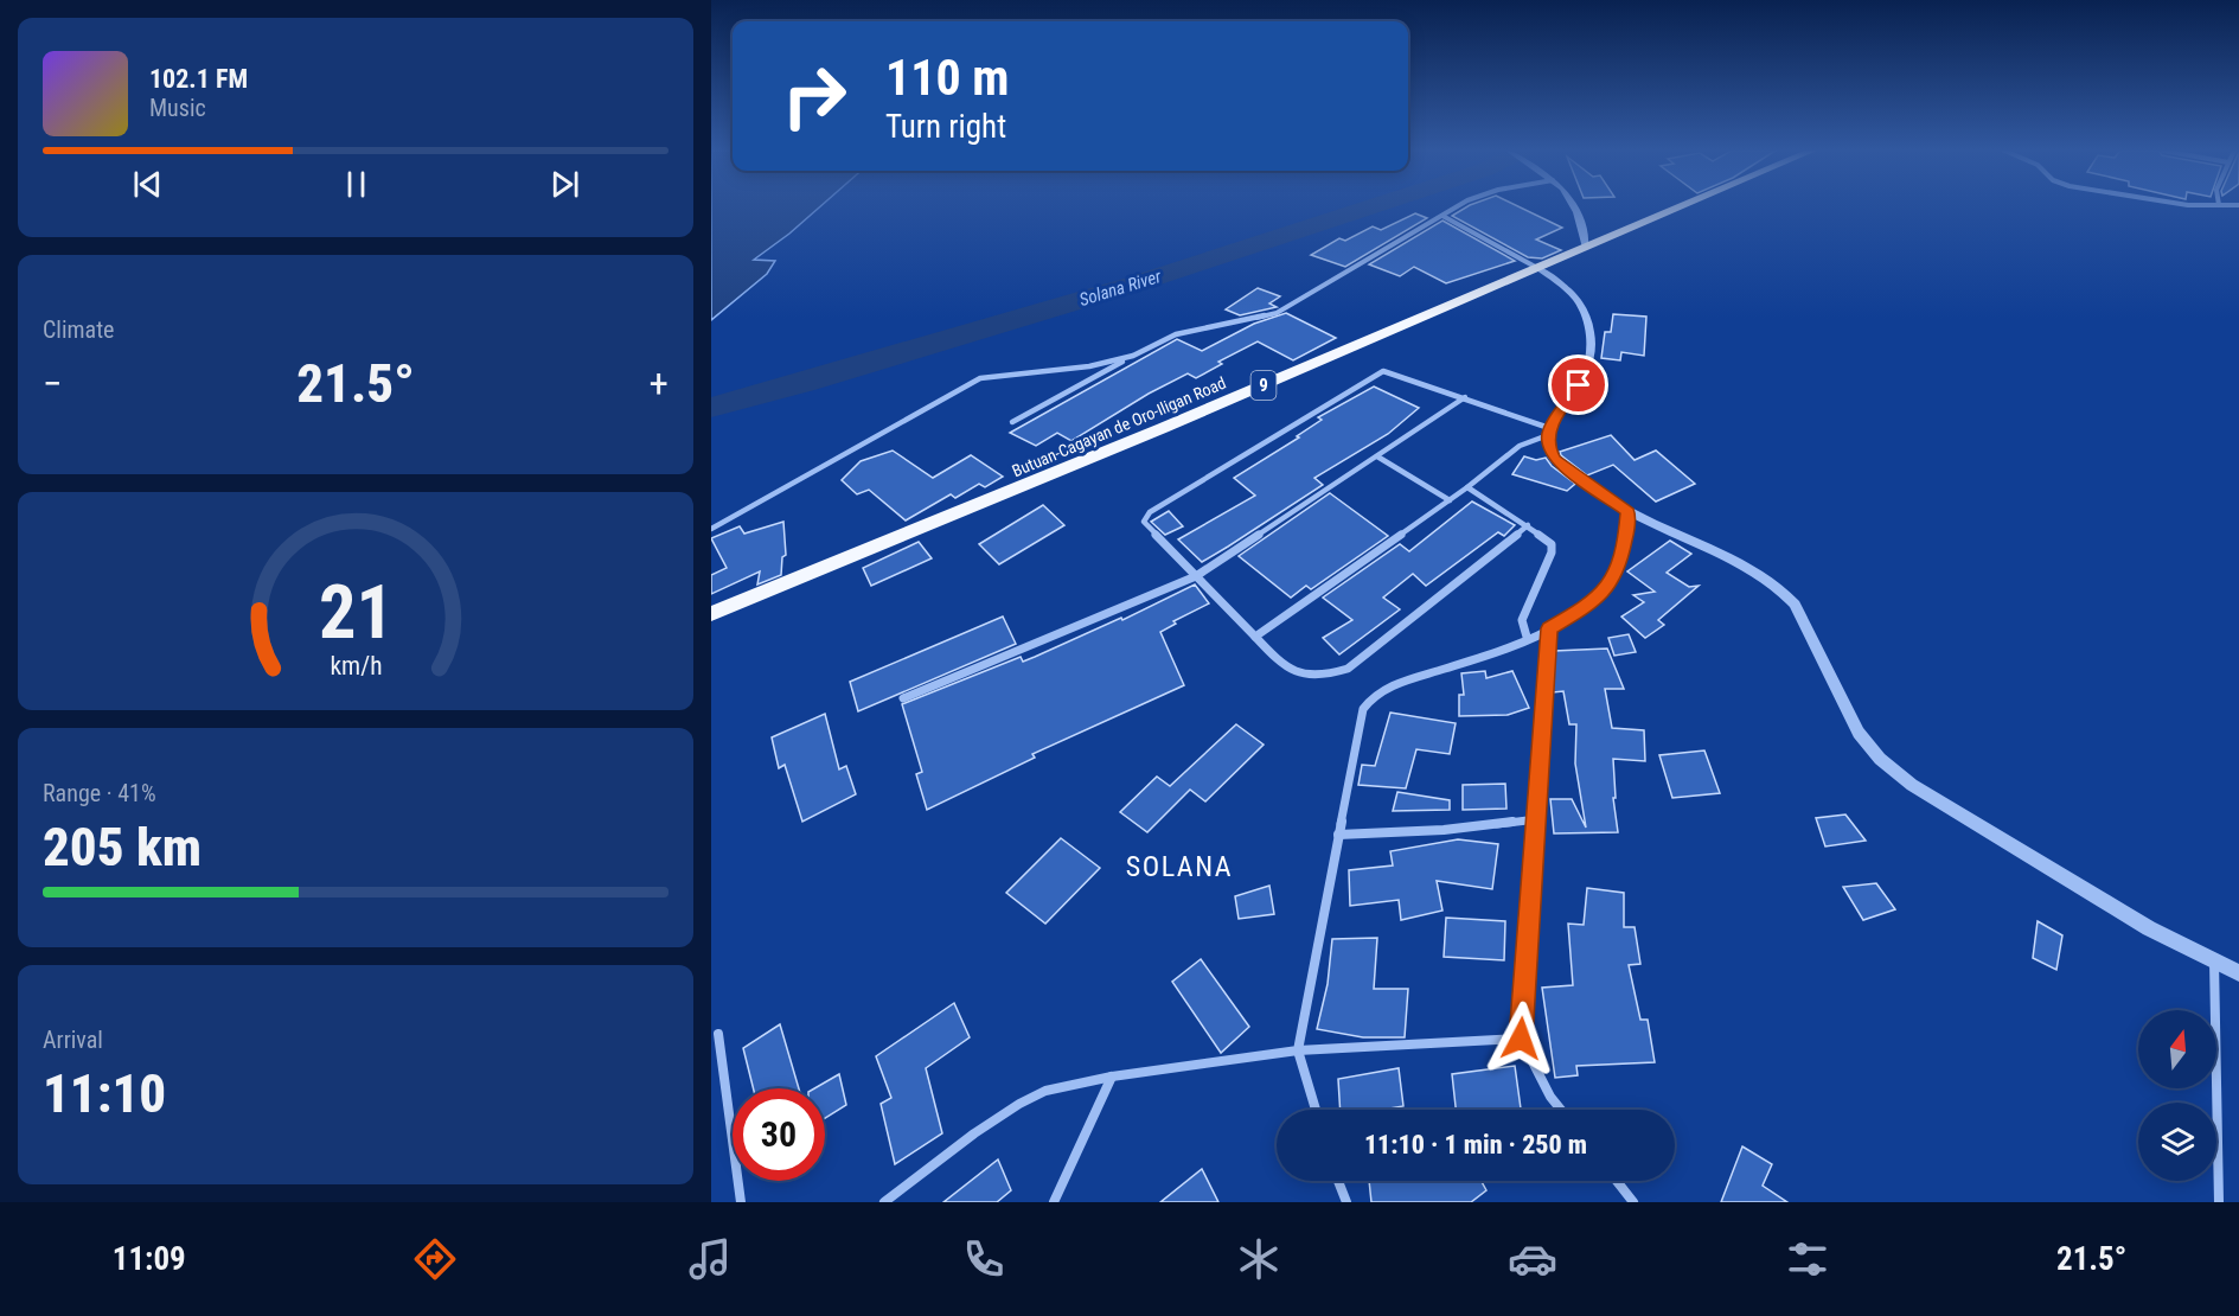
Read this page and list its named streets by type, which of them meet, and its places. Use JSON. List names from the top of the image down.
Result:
{
  "streets": {
    "highway": ["9", "Butuan-Cagayan de Oro-Iligan Road"]
  },
  "districts": ["SOLANA"],
  "water": ["Solana River"],
  "north": "top",
  "page": {
    "turn": ["110 m", "Turn right"],
    "song": ["102.1 FM", "Music"],
    "tile": [
      "Climate",
      ["Range · 41%", "205 km"],
      ["Arrival", "11:10"]
    ],
    "heat": ["−", "21.5°", "+"],
    "limit": "30",
    "trip": "11:10 · 1 min · 250 m",
    "tabs": ["11:09", "21.5°"],
    "gauge": ["21", "km/h"]
  }
}
